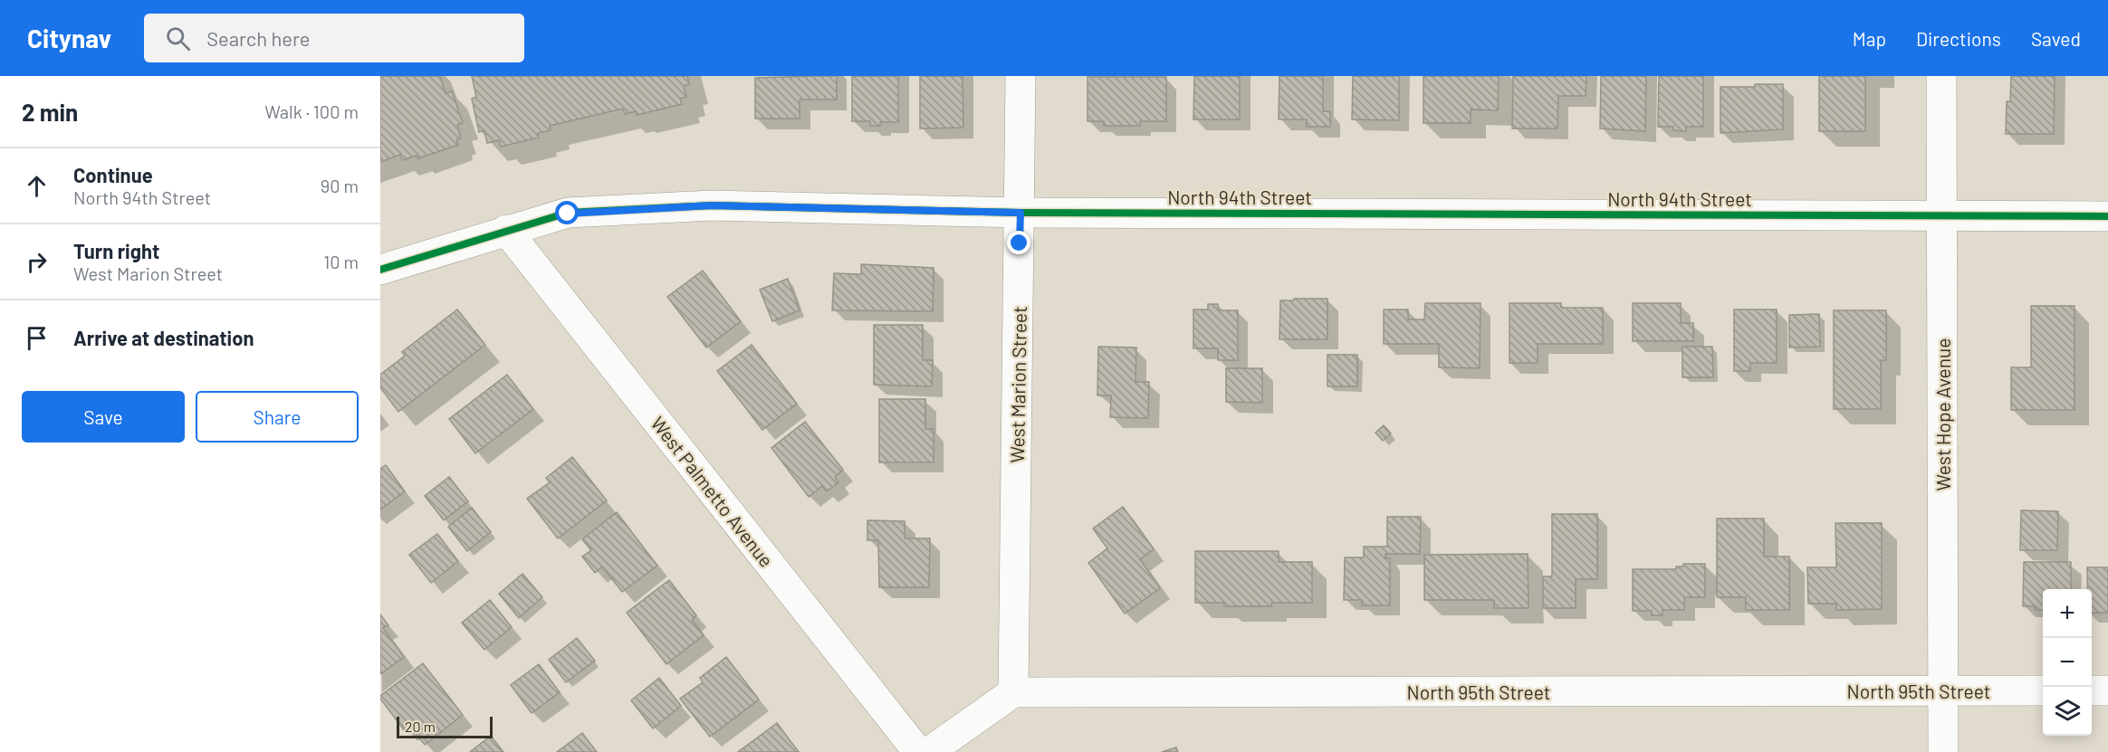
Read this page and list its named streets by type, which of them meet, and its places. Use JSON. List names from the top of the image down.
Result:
{
  "streets": {
    "street": [
      "North 94th Street",
      "West Marion Street",
      "West Hope Avenue",
      "West Palmetto Avenue",
      "North 95th Street"
    ]
  },
  "crossings": [
    ["North 94th Street", "West Marion Street"],
    ["North 94th Street", "West Hope Avenue"],
    ["North 94th Street", "West Palmetto Avenue"],
    ["West Marion Street", "North 95th Street"],
    ["West Hope Avenue", "North 95th Street"]
  ],
  "scale_bar": "20 m",
  "page": {
    "header": "Citynav",
    "search": "Search here",
    "nav": ["Map", "Directions", "Saved"],
    "heading": ["2 min", "Walk · 100 m"],
    "list": [
      ["Continue", "North 94th Street", "90 m"],
      ["Turn right", "West Marion Street", "10 m"],
      "Arrive at destination"
    ],
    "buttons": ["Save", "Share"],
    "map_buttons": ["+", "−"],
    "scale": "20 m"
  }
}
